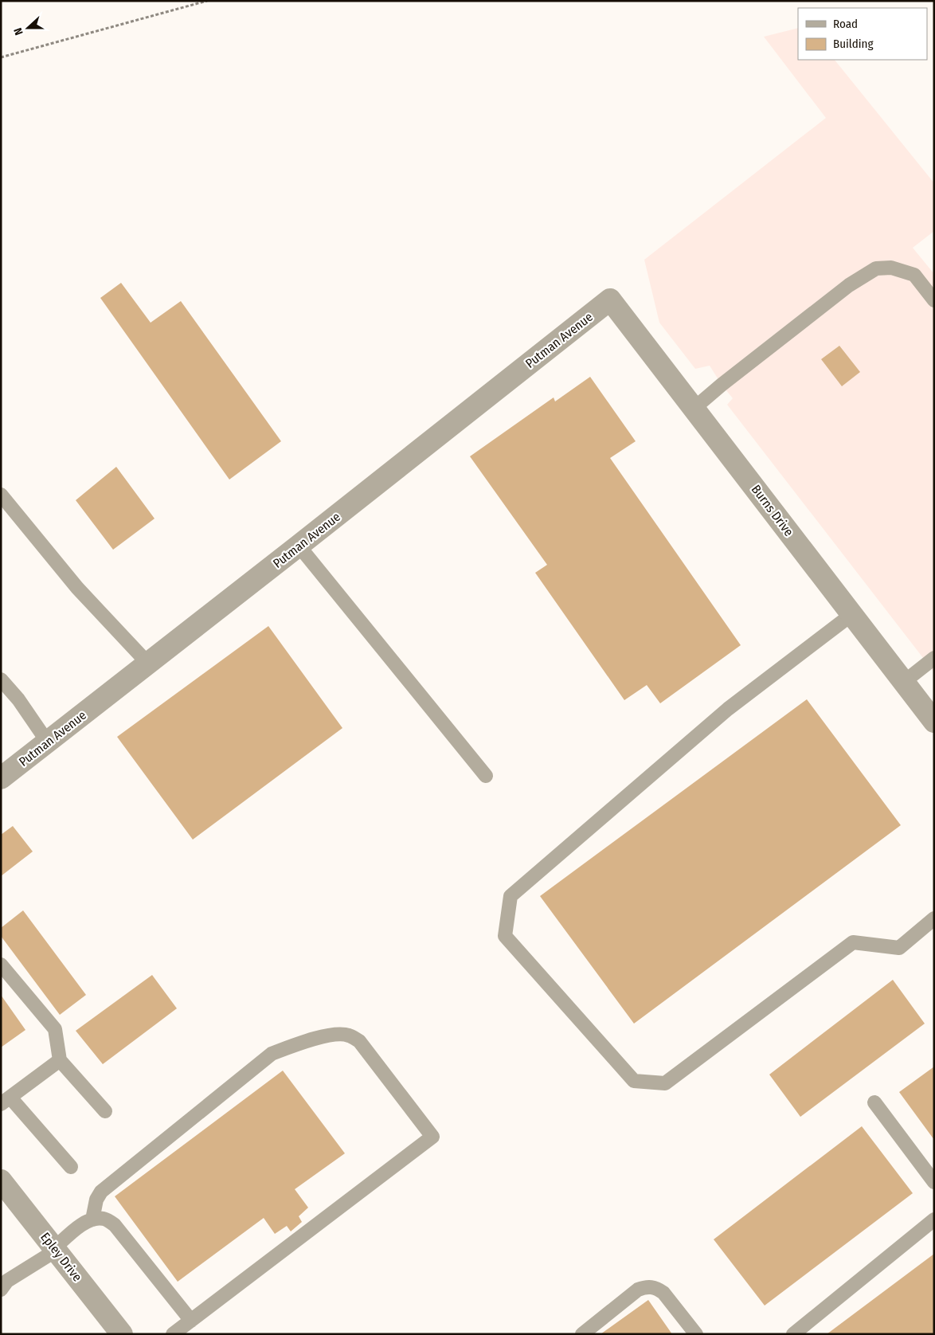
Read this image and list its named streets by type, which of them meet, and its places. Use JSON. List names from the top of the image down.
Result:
{
  "streets": {
    "street": ["Putman Avenue", "Burns Drive", "Epley Drive"]
  },
  "crossings": [
    ["Putman Avenue", "Burns Drive"]
  ],
  "legend": ["Road", "Building"],
  "north": "left"
}
